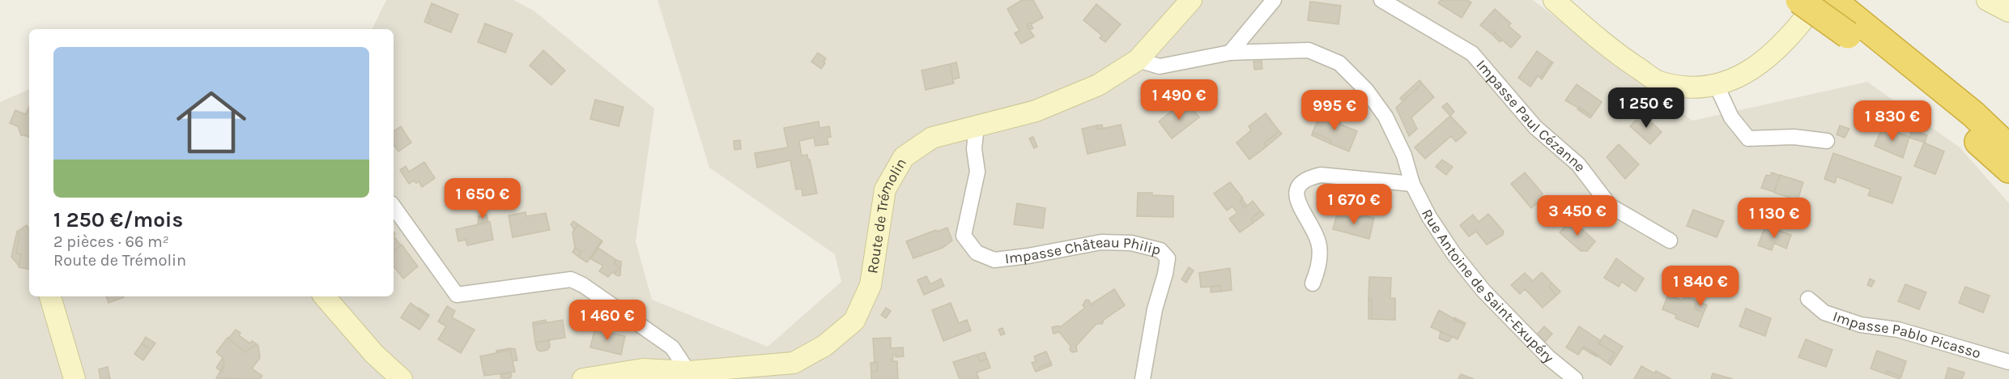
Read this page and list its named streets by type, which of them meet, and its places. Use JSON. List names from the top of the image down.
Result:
{
  "streets": {
    "street": [
      "Impasse Paul Cézanne",
      "Route de Trémolin",
      "Impasse Château Philip",
      "Rue Antoine de Saint-Exupéry",
      "Impasse Pablo Picasso"
    ]
  },
  "crossings": [
    ["Route de Trémolin", "Impasse Château Philip"],
    ["Route de Trémolin", "Rue Antoine de Saint-Exupéry"]
  ],
  "page": {
    "list": [
      {
        "name": "1 250 €/mois",
        "note": "2 pièces · 66 m² · Route de Trémolin"
      }
    ],
    "price": [
      "1 490 €",
      "1 250 €",
      "995 €",
      "1 830 €",
      "1 650 €",
      "1 670 €",
      "3 450 €",
      "1 130 €",
      "1 840 €",
      "1 460 €"
    ]
  }
}
